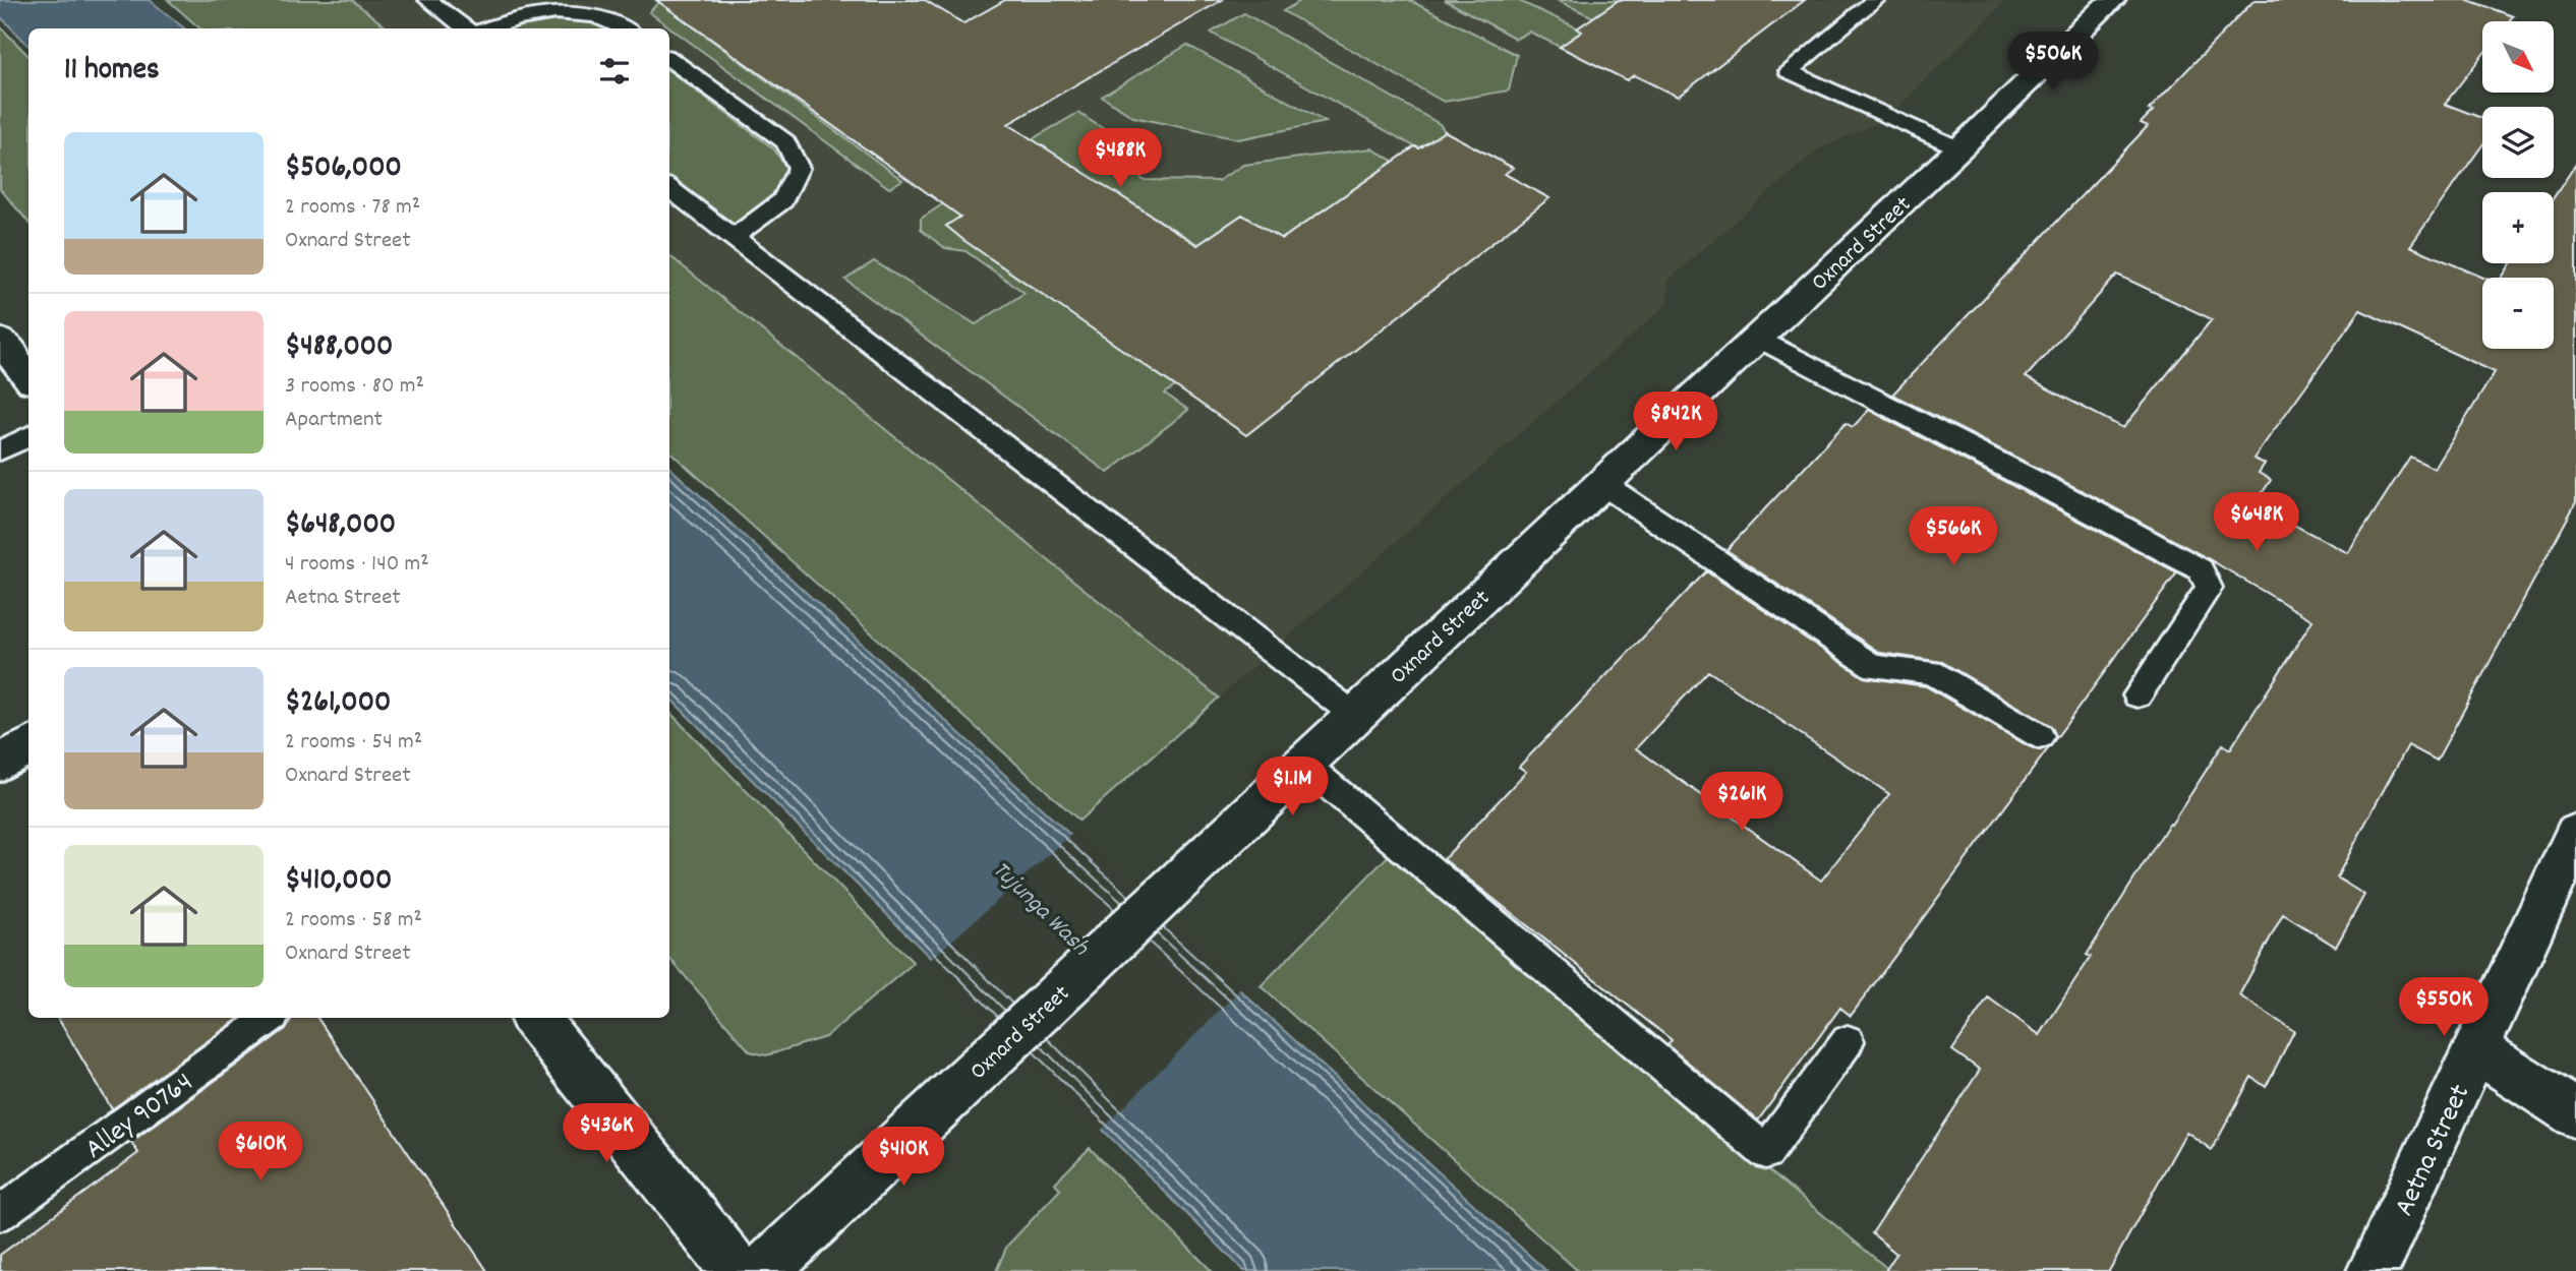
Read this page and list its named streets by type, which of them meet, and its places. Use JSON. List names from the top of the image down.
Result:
{
  "streets": {
    "main road": ["Oxnard Street", "Aetna Street"],
    "lane": ["Alley 90764"]
  },
  "water": ["Tujunga Wash"],
  "north": "bottom right",
  "page": {
    "map_buttons": ["+", "−"],
    "heading": "11 homes",
    "price": [
      "$506K",
      "$488K",
      "$842K",
      "$648K",
      "$566K",
      "$1.1M",
      "$261K",
      "$550K",
      "$436K",
      "$610K",
      "$410K"
    ],
    "list": [
      {
        "name": "$506,000",
        "note": "2 rooms · 78 m² · Oxnard Street"
      },
      {
        "name": "$488,000",
        "note": "3 rooms · 80 m² · Apartment"
      },
      {
        "name": "$648,000",
        "note": "4 rooms · 140 m² · Aetna Street"
      },
      {
        "name": "$261,000",
        "note": "2 rooms · 54 m² · Oxnard Street"
      },
      {
        "name": "$410,000",
        "note": "2 rooms · 58 m² · Oxnard Street"
      }
    ]
  }
}
